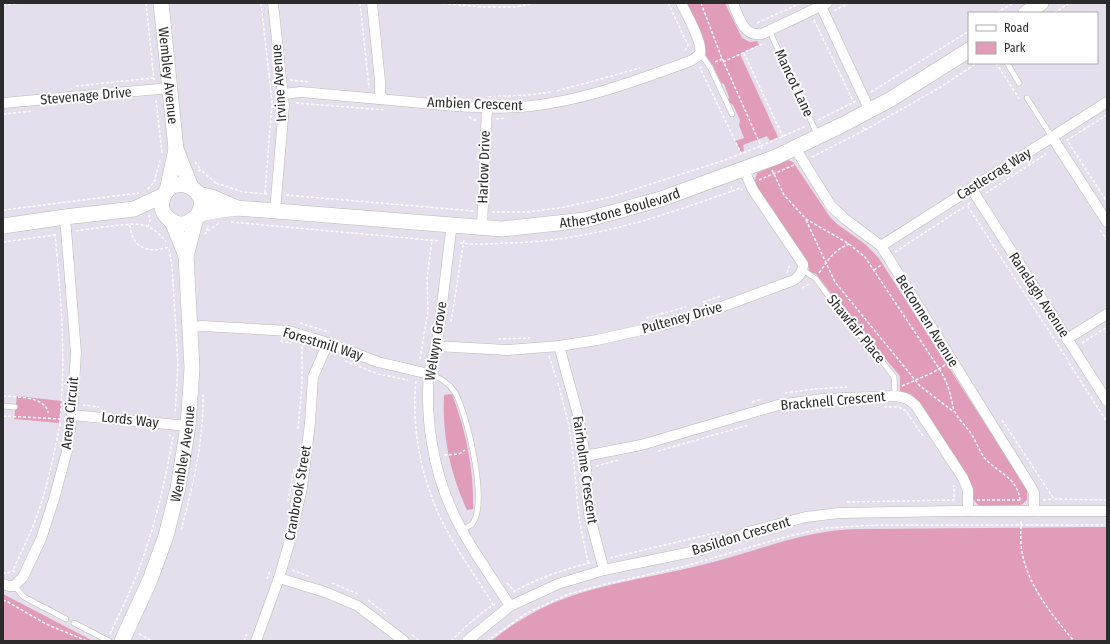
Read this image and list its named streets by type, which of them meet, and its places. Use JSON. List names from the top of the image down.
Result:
{
  "streets": {
    "street": [
      "Wembley Avenue",
      "Irvine Avenue",
      "Stevenage Drive",
      "Ambien Crescent",
      "Harlow Drive",
      "Castlecrag Way",
      "Atherstone Boulevard",
      "Ranelagh Avenue",
      "Pulteney Drive",
      "Belconnen Avenue",
      "Welwyn Grove",
      "Forestmill Way",
      "Bracknell Crescent",
      "Arena Circuit",
      "Lords Way",
      "Fairholme Crescent",
      "Cranbrook Street",
      "Basildon Crescent"
    ],
    "lane": ["Mancot Lane", "Shawfair Place"]
  },
  "crossings": [
    ["Wembley Avenue", "Stevenage Drive"],
    ["Wembley Avenue", "Atherstone Boulevard"],
    ["Wembley Avenue", "Forestmill Way"],
    ["Wembley Avenue", "Lords Way"],
    ["Irvine Avenue", "Ambien Crescent"],
    ["Irvine Avenue", "Atherstone Boulevard"],
    ["Mancot Lane", "Atherstone Boulevard"],
    ["Ambien Crescent", "Harlow Drive"],
    ["Harlow Drive", "Atherstone Boulevard"],
    ["Castlecrag Way", "Ranelagh Avenue"],
    ["Castlecrag Way", "Belconnen Avenue"],
    ["Atherstone Boulevard", "Belconnen Avenue"],
    ["Atherstone Boulevard", "Welwyn Grove"],
    ["Pulteney Drive", "Shawfair Place"],
    ["Pulteney Drive", "Welwyn Grove"],
    ["Pulteney Drive", "Fairholme Crescent"],
    ["Belconnen Avenue", "Basildon Crescent"],
    ["Shawfair Place", "Bracknell Crescent"],
    ["Welwyn Grove", "Forestmill Way"],
    ["Welwyn Grove", "Basildon Crescent"],
    ["Forestmill Way", "Cranbrook Street"],
    ["Bracknell Crescent", "Fairholme Crescent"],
    ["Bracknell Crescent", "Basildon Crescent"],
    ["Arena Circuit", "Lords Way"],
    ["Fairholme Crescent", "Basildon Crescent"]
  ],
  "legend": ["Road", "Park"]
}
